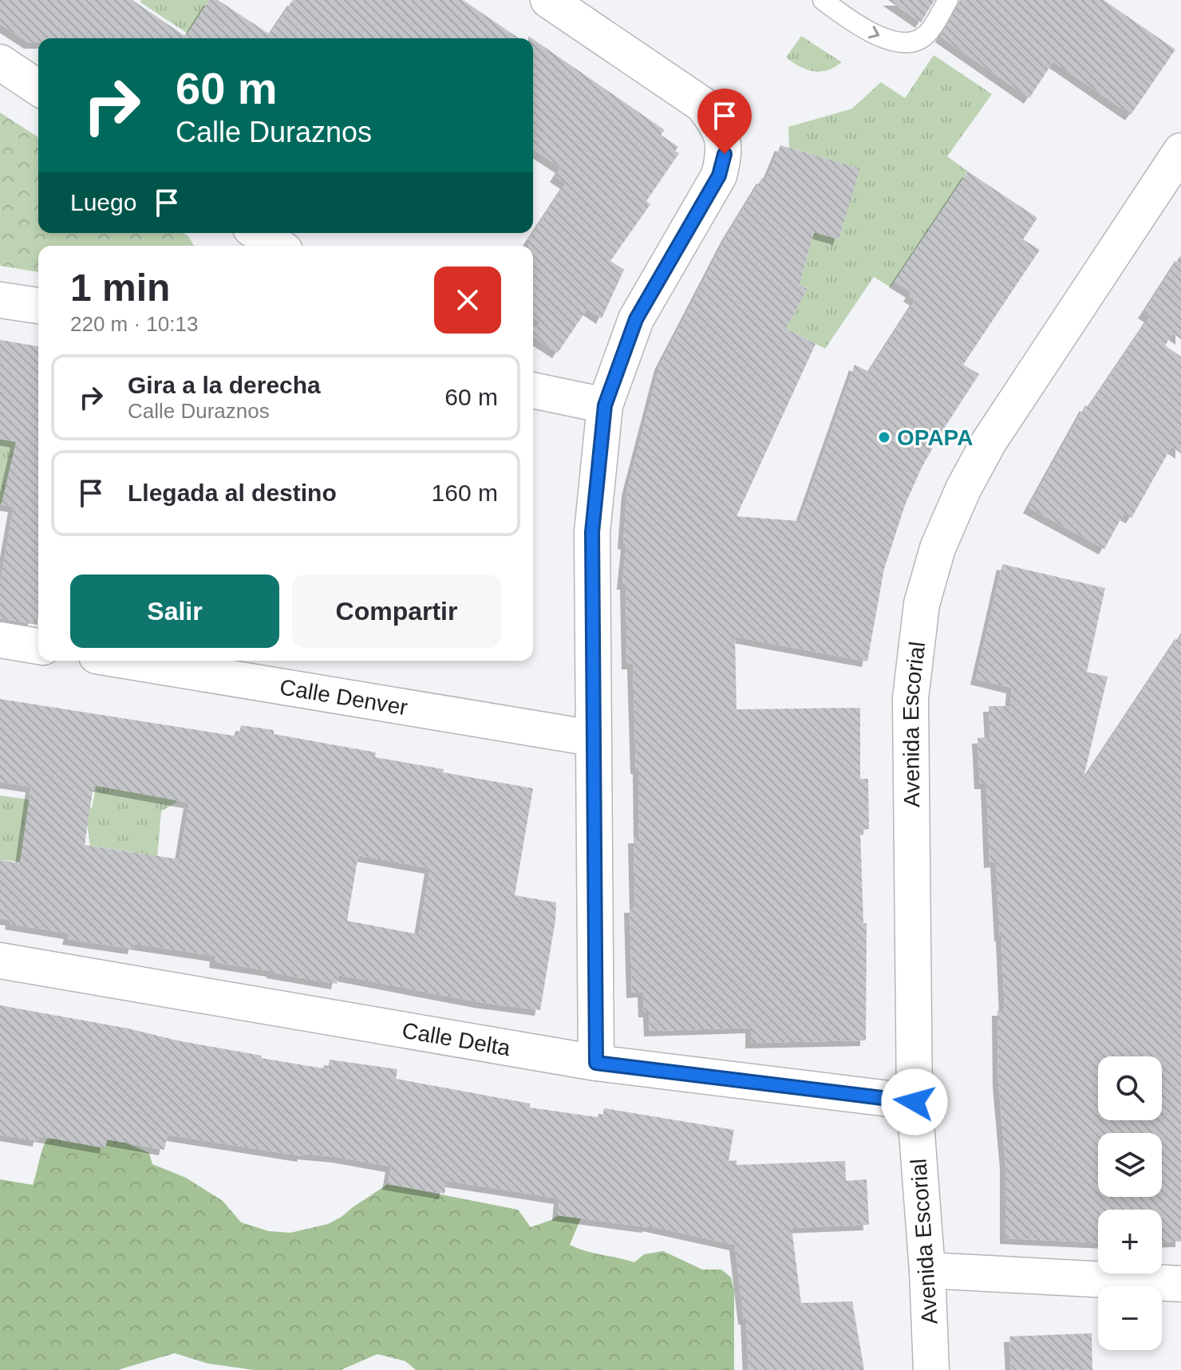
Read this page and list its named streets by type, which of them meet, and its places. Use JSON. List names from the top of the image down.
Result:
{
  "streets": {
    "street": ["Calle Denver", "Avenida Escorial", "Calle Delta"]
  },
  "crossings": [
    ["Avenida Escorial", "Calle Delta"]
  ],
  "places": ["OPAPA"],
  "page": {
    "turn": ["60 m", "Calle Duraznos"],
    "then": "Luego",
    "heading": ["1 min", "220 m · 10:13"],
    "list": [
      {
        "name": "Gira a la derecha",
        "note": "Calle Duraznos",
        "value": "60 m"
      },
      {
        "name": "Llegada al destino",
        "value": "160 m"
      }
    ],
    "buttons": ["Salir", "Compartir"],
    "map_buttons": ["+", "−"]
  }
}
